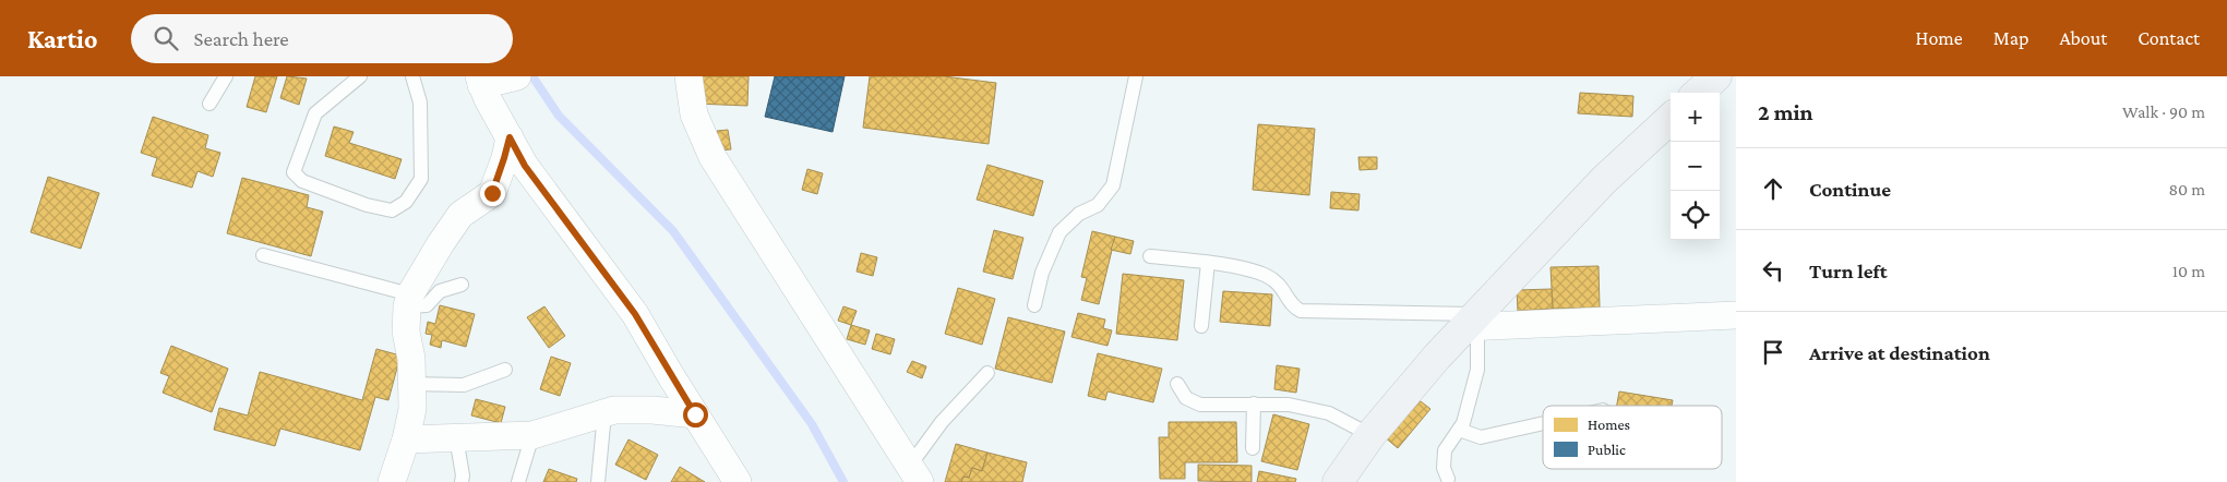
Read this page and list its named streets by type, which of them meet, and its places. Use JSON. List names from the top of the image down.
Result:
{
  "legend": ["Homes", "Public"],
  "page": {
    "header": "Kartio",
    "search": "Search here",
    "nav": [
      "Home",
      "Map",
      "About",
      "Contact"
    ],
    "heading": ["2 min", "Walk · 90 m"],
    "map_buttons": ["+", "−"],
    "list": [
      ["Continue", "80 m"],
      ["Turn left", "10 m"],
      "Arrive at destination"
    ]
  }
}
